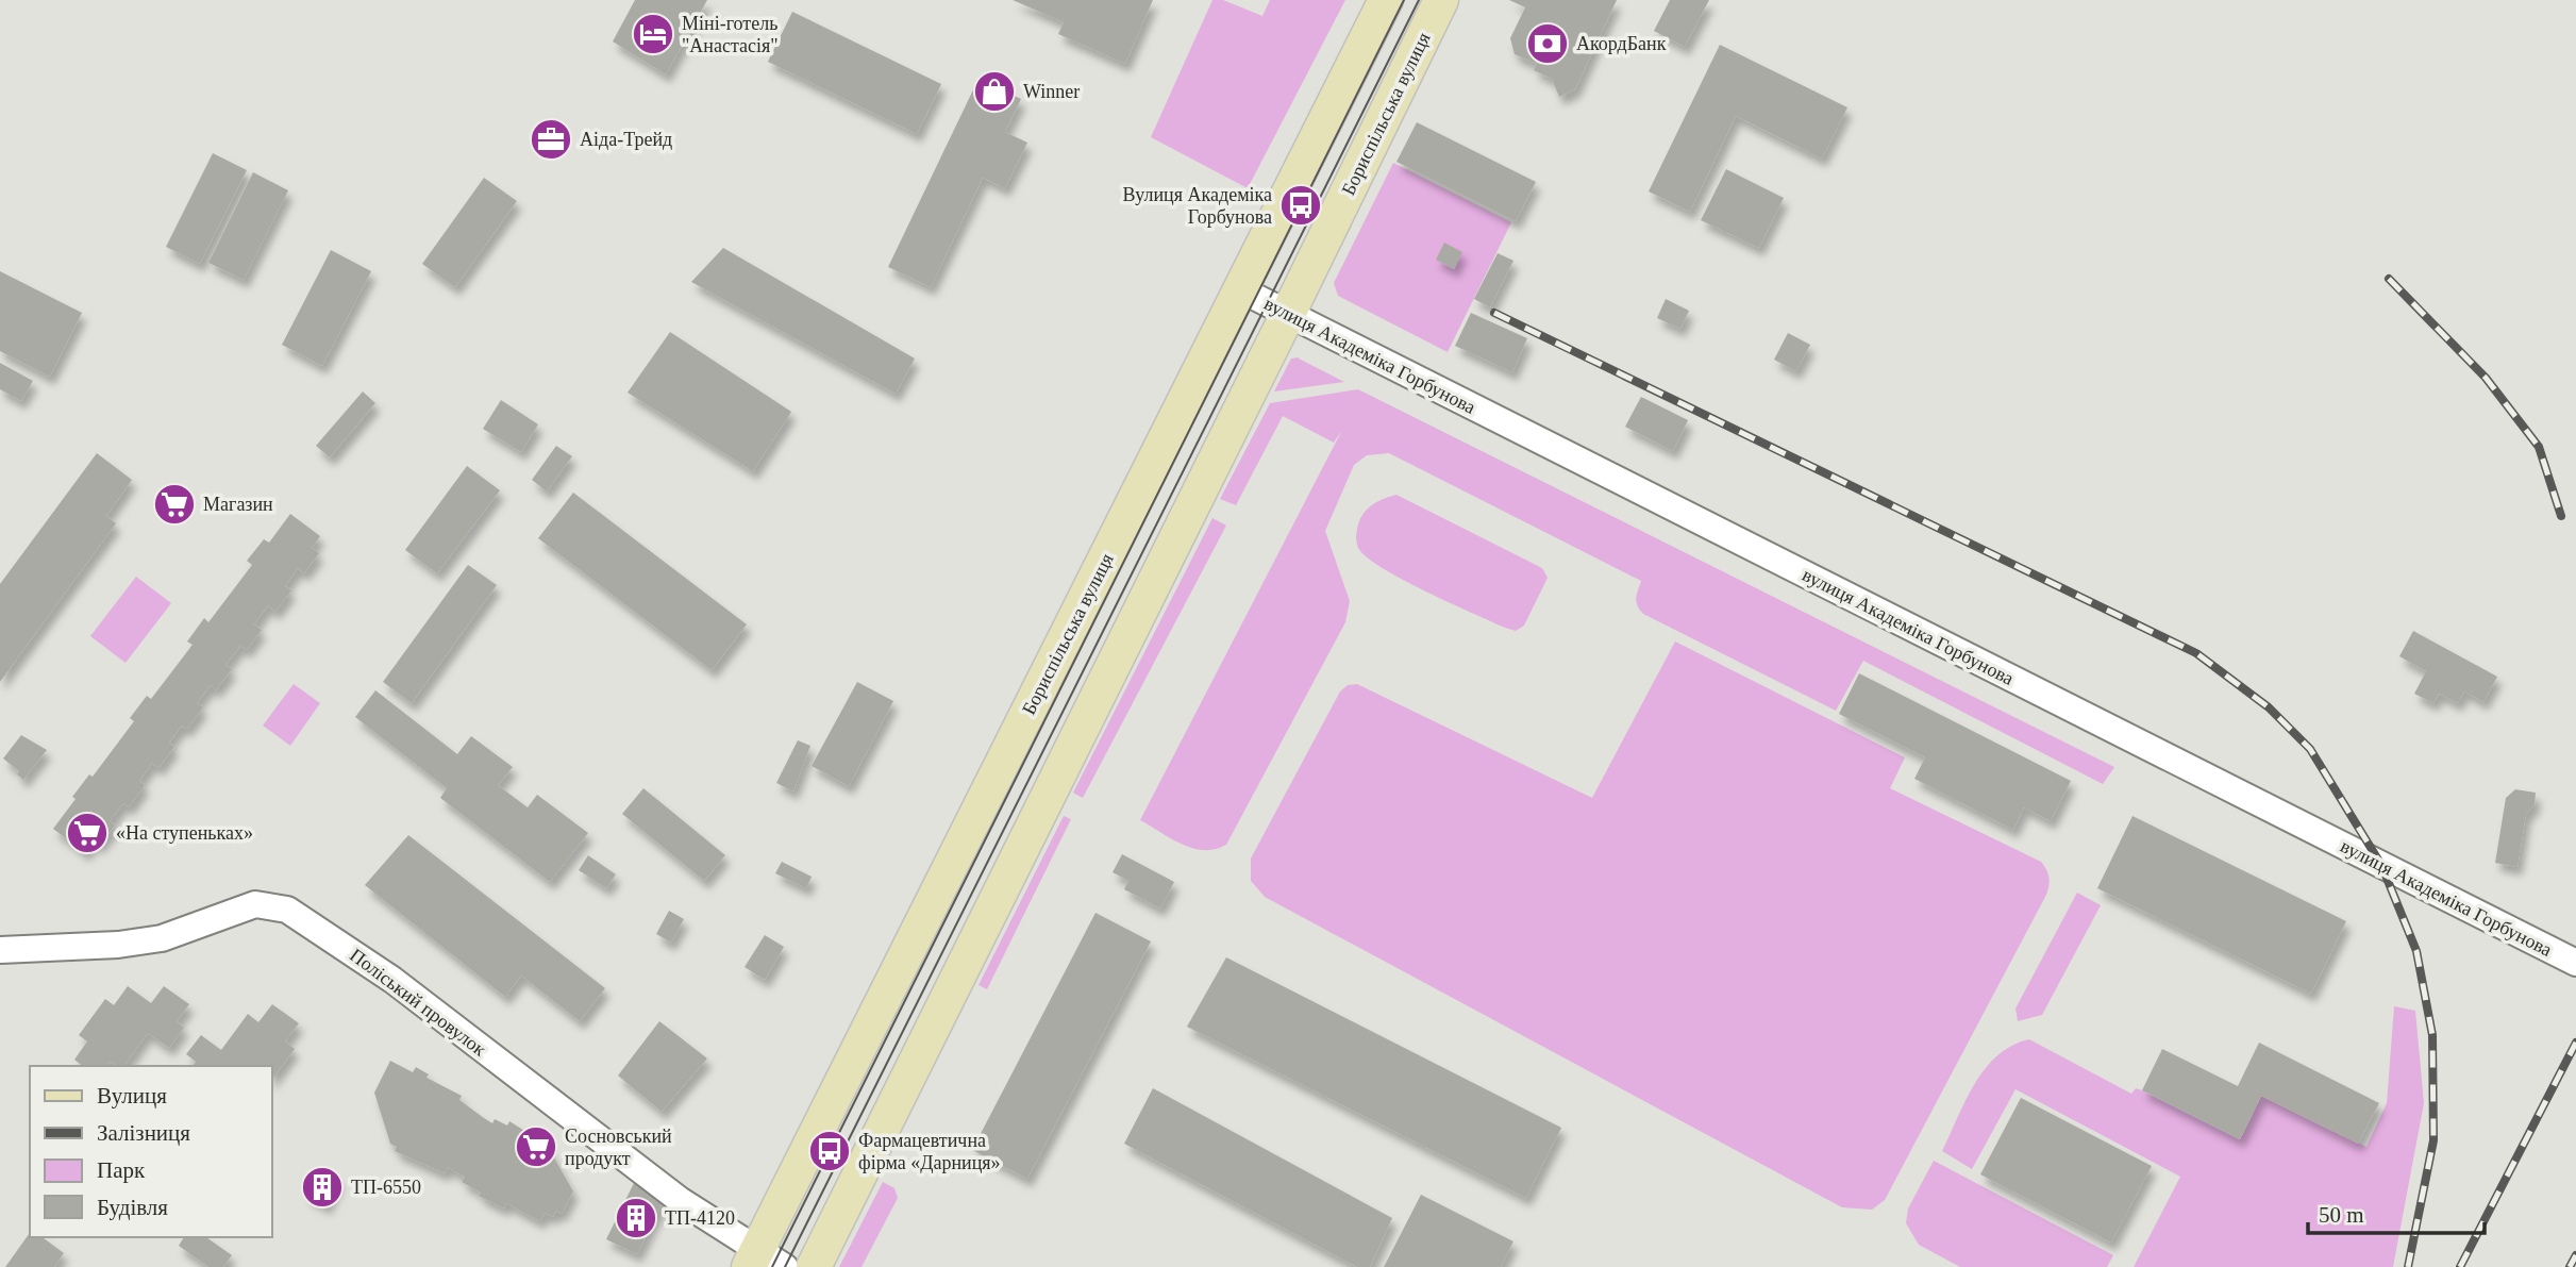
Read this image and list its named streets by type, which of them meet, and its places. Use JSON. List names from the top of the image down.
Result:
{
  "streets": {
    "main road": ["Бориспільська вулиця"],
    "street": ["вулиця Академіка Горбунова", "Поліський провулок"]
  },
  "crossings": [
    ["Бориспільська вулиця", "вулиця Академіка Горбунова"],
    ["Бориспільська вулиця", "Поліський провулок"]
  ],
  "places": {
    "hotel": ["Міні-готель \"Анастасія\""],
    "bank": ["АкордБанк"],
    "shop": ["Winner"],
    "office": ["Аіда-Трейд"],
    "bus stop": ["Вулиця Академіка Горбунова", "Фармацевтична фірма «Дарниця»"],
    "supermarket": ["Магазин", "«На ступеньках»", "Сосновський продукт"],
    "building": ["ТП-6550", "ТП-4120"]
  },
  "legend": [
    "Вулиця",
    "Залізниця",
    "Парк",
    "Будівля"
  ],
  "scale_bar": "50 m"
}
